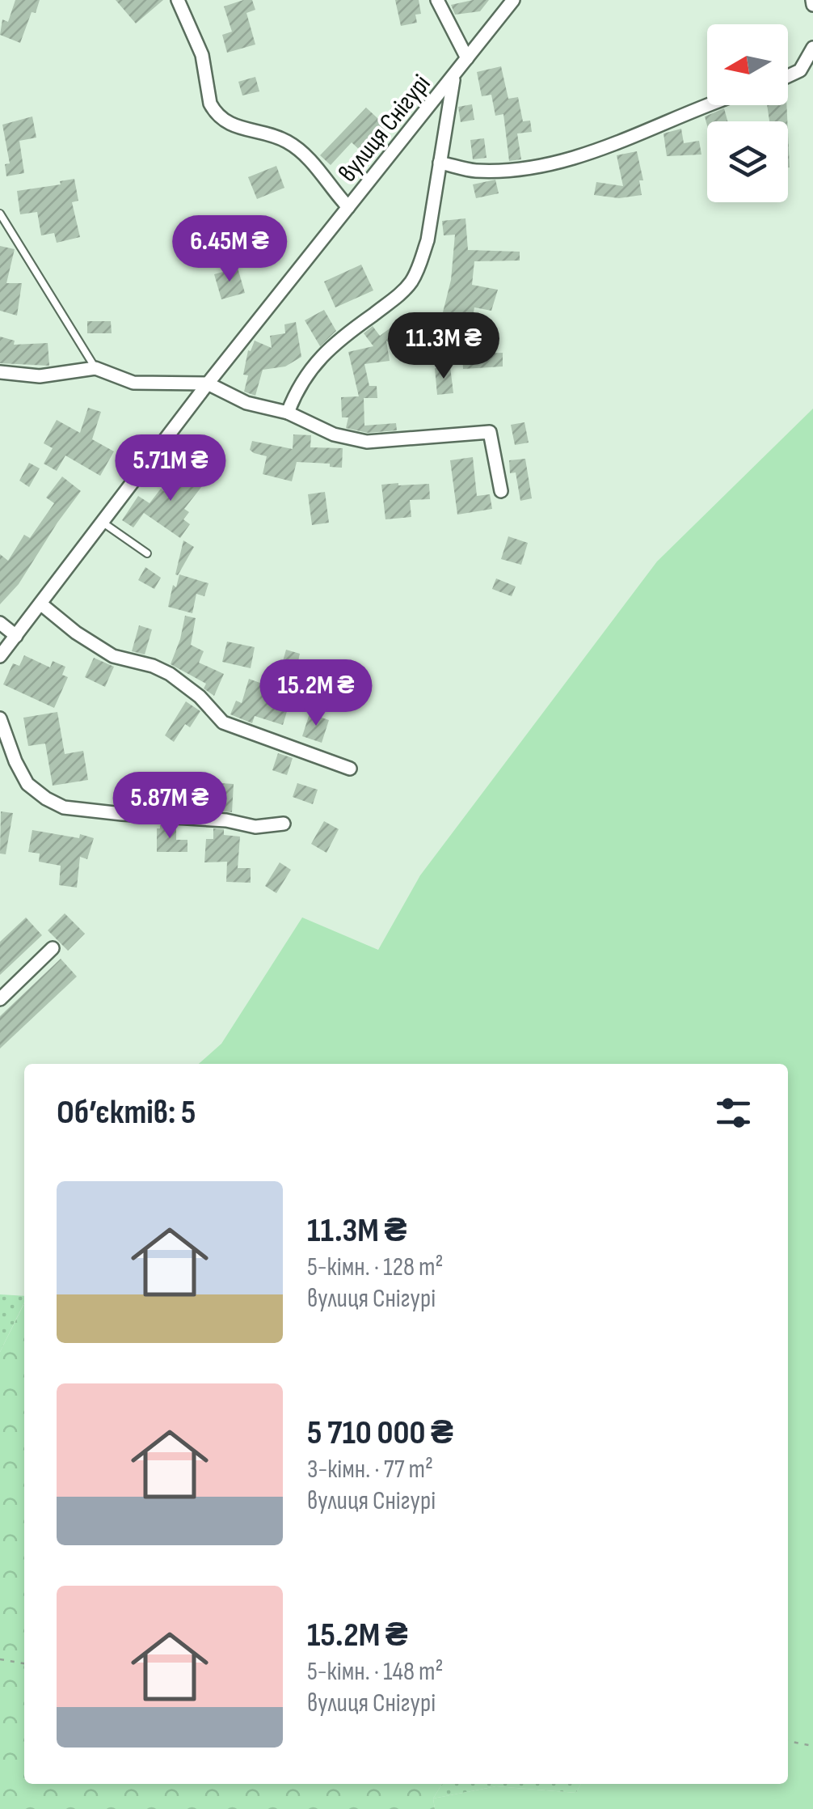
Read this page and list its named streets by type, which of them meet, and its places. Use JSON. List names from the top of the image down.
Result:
{
  "streets": {
    "street": ["вулиця Снігурі"]
  },
  "north": "left",
  "page": {
    "price": [
      "6.45M ₴",
      "11.3M ₴",
      "5.71M ₴",
      "15.2M ₴",
      "5.87M ₴"
    ],
    "heading": "Об’єктів: 5",
    "list": [
      {
        "name": "11.3M ₴",
        "note": "5-кімн. · 128 m² · вулиця Снігурі"
      },
      {
        "name": "5 710 000 ₴",
        "note": "3-кімн. · 77 m² · вулиця Снігурі"
      },
      {
        "name": "15.2M ₴",
        "note": "5-кімн. · 148 m² · вулиця Снігурі"
      }
    ]
  }
}
